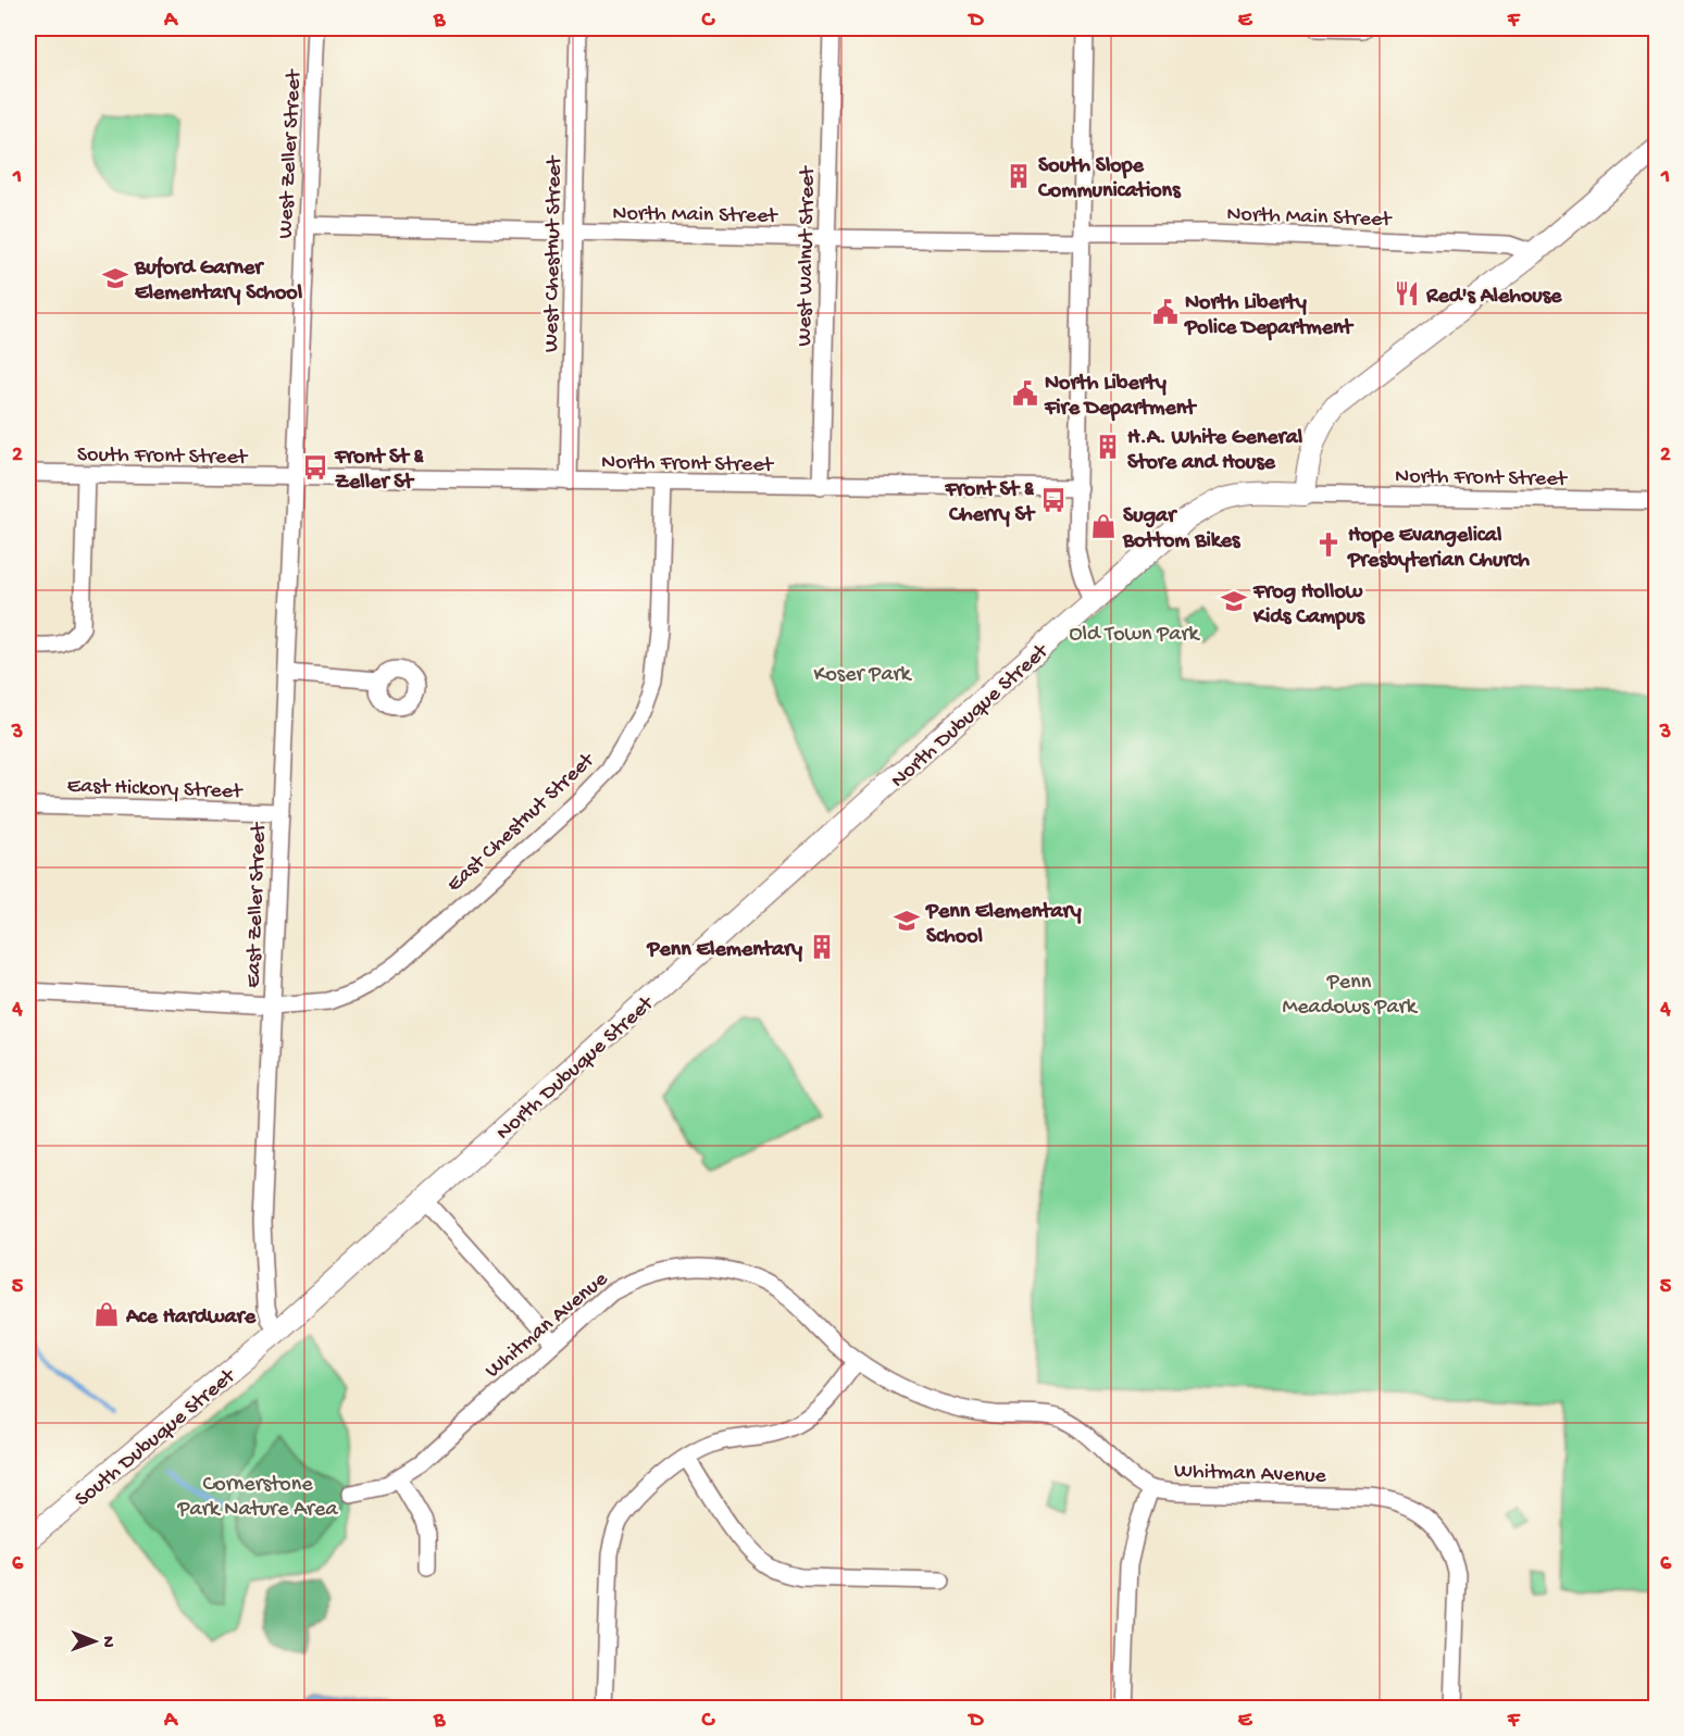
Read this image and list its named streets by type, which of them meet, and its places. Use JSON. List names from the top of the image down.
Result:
{
  "streets": {
    "main road": ["North Dubuque Street", "South Dubuque Street"],
    "street": [
      "West Zeller Street",
      "North Main Street",
      "West Chestnut Street",
      "West Walnut Street",
      "South Front Street",
      "North Front Street",
      "East Hickory Street",
      "East Chestnut Street",
      "East Zeller Street",
      "Whitman Avenue"
    ]
  },
  "crossings": [
    ["West Zeller Street", "North Main Street"],
    ["West Zeller Street", "South Front Street"],
    ["West Zeller Street", "North Front Street"],
    ["West Zeller Street", "East Zeller Street"],
    ["North Main Street", "West Chestnut Street"],
    ["North Main Street", "West Walnut Street"],
    ["West Chestnut Street", "North Front Street"],
    ["West Walnut Street", "North Front Street"],
    ["South Front Street", "North Front Street"],
    ["South Front Street", "East Zeller Street"],
    ["North Front Street", "North Dubuque Street"],
    ["North Front Street", "East Chestnut Street"],
    ["North Front Street", "East Zeller Street"],
    ["North Dubuque Street", "East Zeller Street"],
    ["North Dubuque Street", "South Dubuque Street"],
    ["East Hickory Street", "East Zeller Street"],
    ["East Chestnut Street", "East Zeller Street"],
    ["East Zeller Street", "South Dubuque Street"]
  ],
  "parks": [
    "Old Town Park",
    "Koser Park",
    "Penn Meadows Park",
    "Cornerstone Park Nature Area"
  ],
  "places": {
    "building": ["South Slope Communications", "H.A. White General Store and House", "Penn Elementary"],
    "school or university": ["Buford Garner Elementary School", "Frog Hollow Kids Campus", "Penn Elementary School"],
    "restaurant": ["Red's Alehouse"],
    "public building": ["North Liberty Police Department", "North Liberty Fire Department"],
    "bus stop": ["Front St & Zeller St", "Front St & Cherry St"],
    "shop": ["Sugar Bottom Bikes", "Ace Hardware"],
    "church": ["Hope Evangelical Presbyterian Church"]
  },
  "north": "right",
  "grid": {
    "columns": [
      "A",
      "B",
      "C",
      "D",
      "E",
      "F"
    ],
    "rows": [
      "1",
      "2",
      "3",
      "4",
      "5",
      "6"
    ]
  }
}
